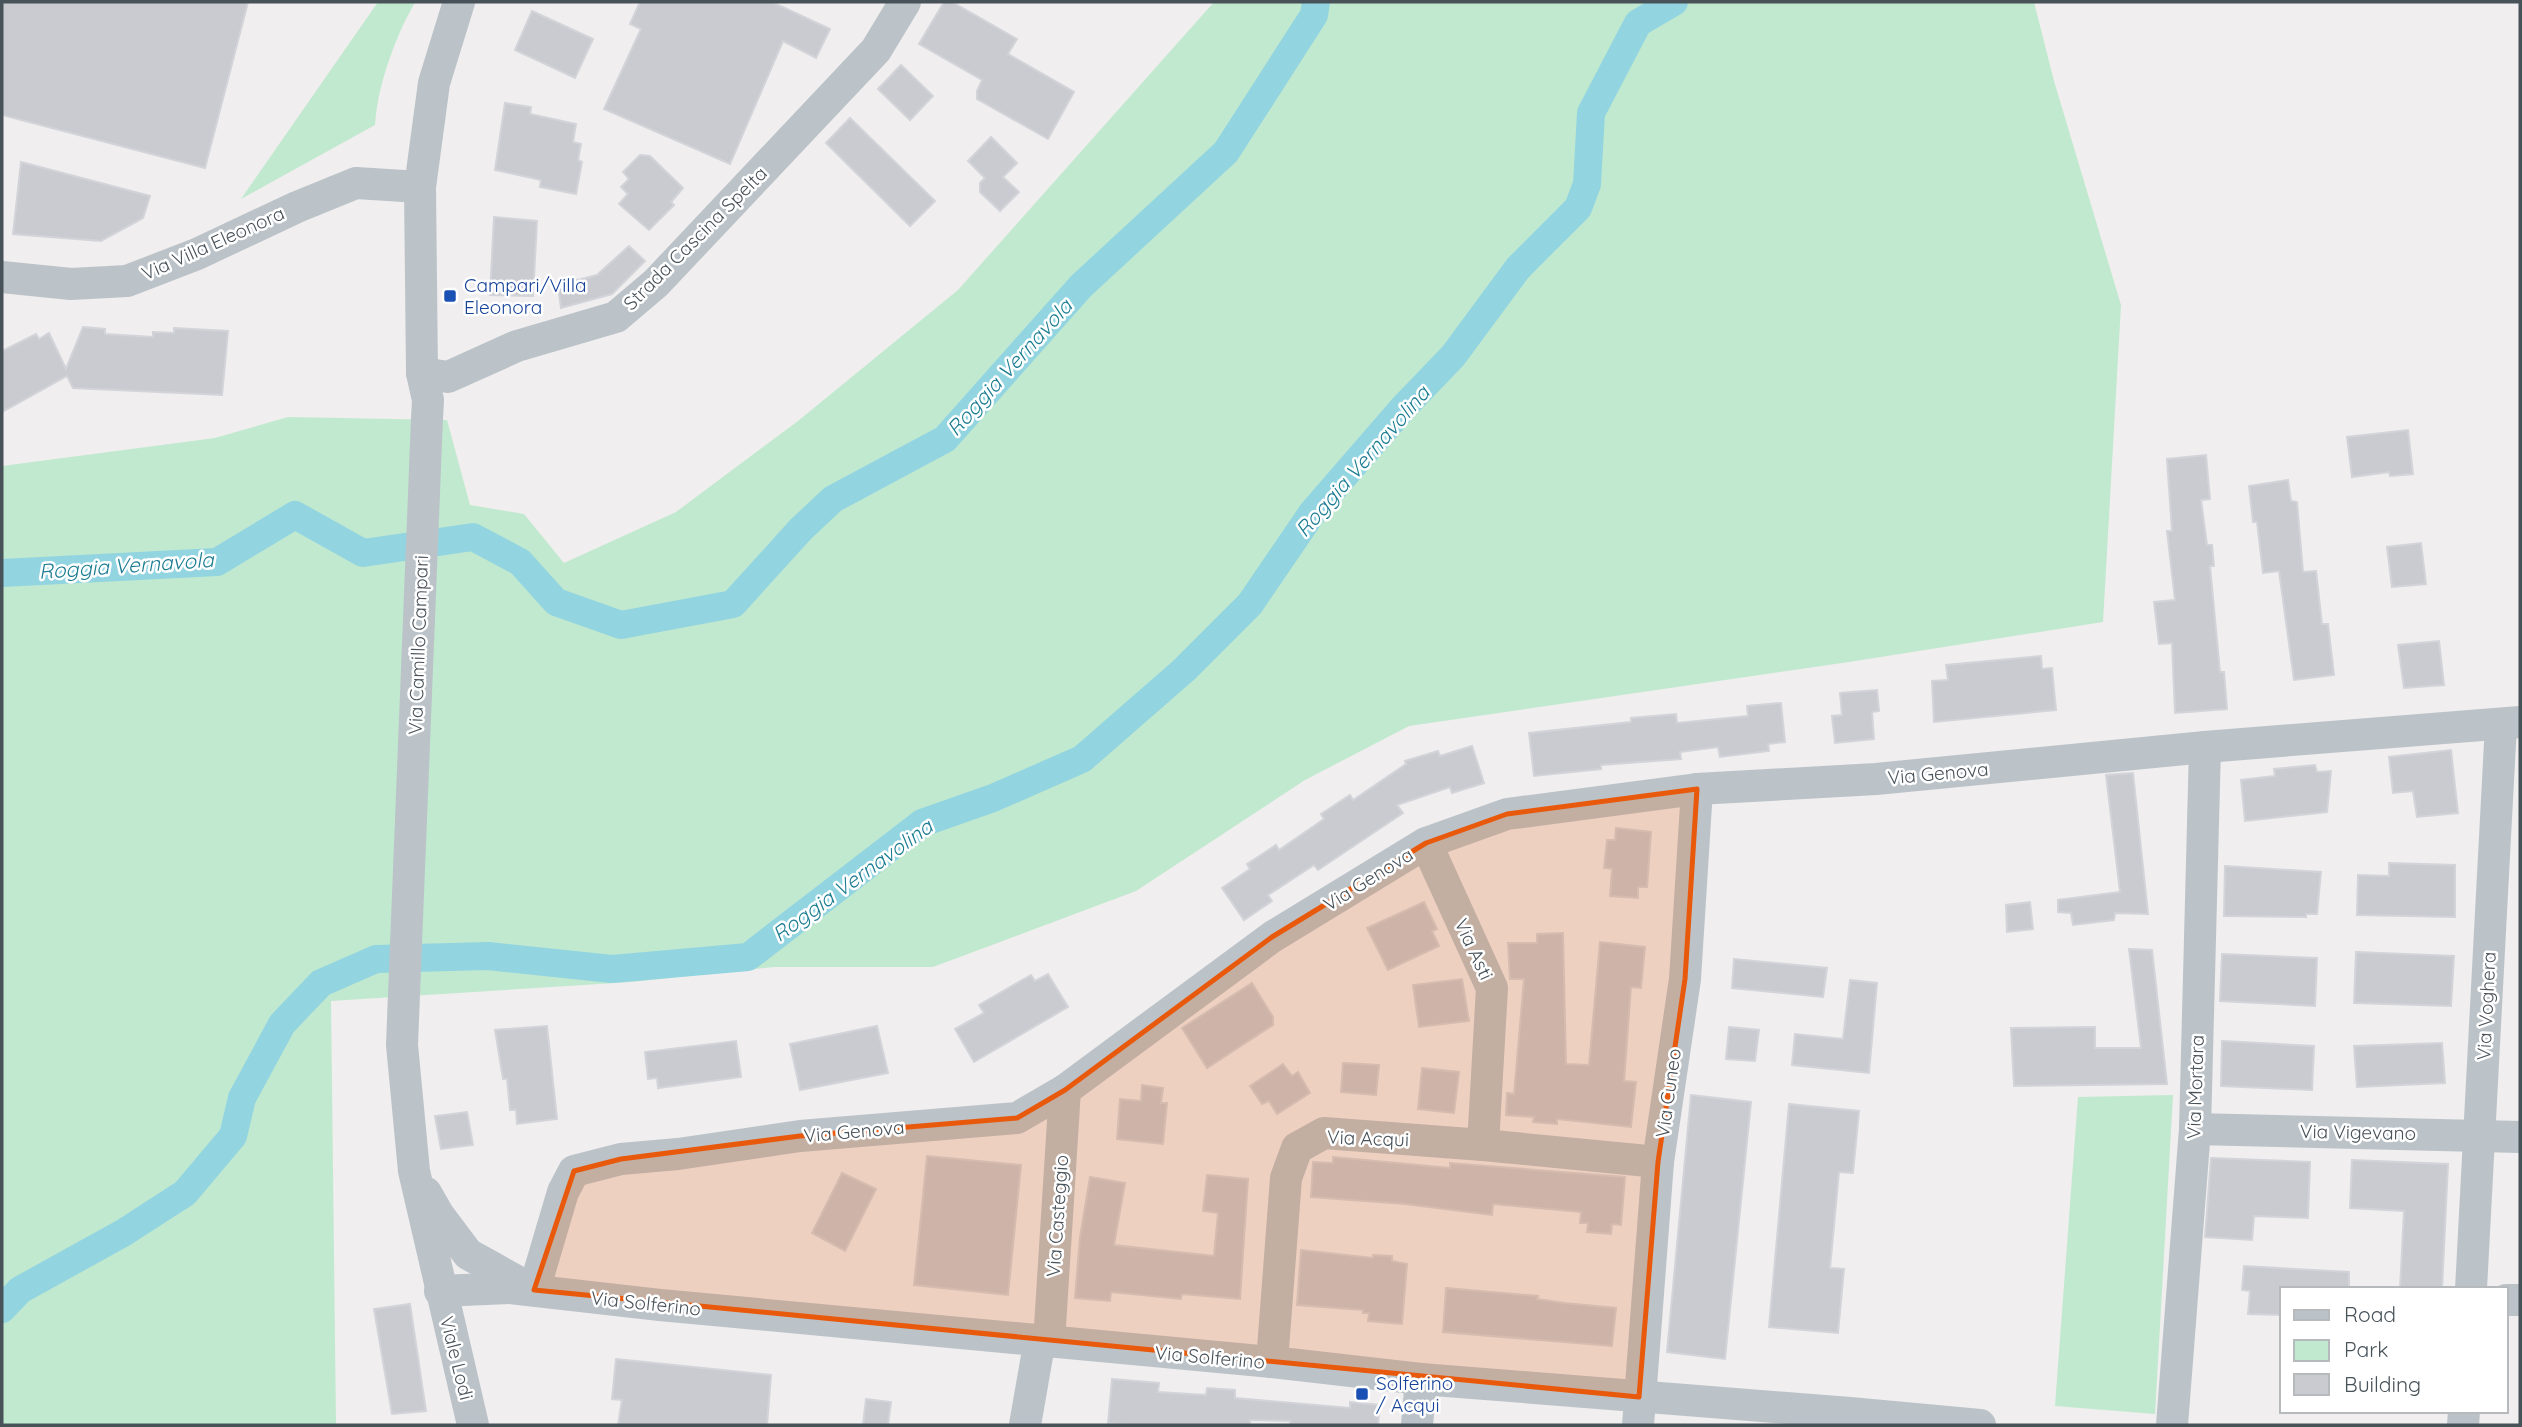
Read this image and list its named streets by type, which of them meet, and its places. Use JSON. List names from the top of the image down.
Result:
{
  "streets": {
    "street": [
      "Strada Cascina Spelta",
      "Via Villa Eleonora",
      "Via Camillo Campari",
      "Via Genova",
      "Via Asti",
      "Via Voghera",
      "Via Mortara",
      "Via Cuneo",
      "Via Vigevano",
      "Via Acqui",
      "Via Casteggio",
      "Via Solferino",
      "Viale Lodi"
    ]
  },
  "crossings": [
    ["Strada Cascina Spelta", "Via Camillo Campari"],
    ["Via Villa Eleonora", "Via Camillo Campari"],
    ["Via Camillo Campari", "Via Solferino"],
    ["Via Camillo Campari", "Viale Lodi"],
    ["Via Genova", "Via Asti"],
    ["Via Genova", "Via Voghera"],
    ["Via Genova", "Via Mortara"],
    ["Via Genova", "Via Cuneo"],
    ["Via Genova", "Via Casteggio"],
    ["Via Genova", "Via Solferino"],
    ["Via Asti", "Via Acqui"],
    ["Via Voghera", "Via Vigevano"],
    ["Via Mortara", "Via Vigevano"],
    ["Via Cuneo", "Via Acqui"],
    ["Via Cuneo", "Via Solferino"],
    ["Via Acqui", "Via Solferino"],
    ["Via Casteggio", "Via Solferino"],
    ["Via Solferino", "Viale Lodi"]
  ],
  "water": ["Roggia Vernavola", "Roggia Vernavolina"],
  "places": {
    "transit": ["Campari/Villa Eleonora", "Solferino / Acqui"]
  },
  "legend": ["Road", "Park", "Building"]
}
